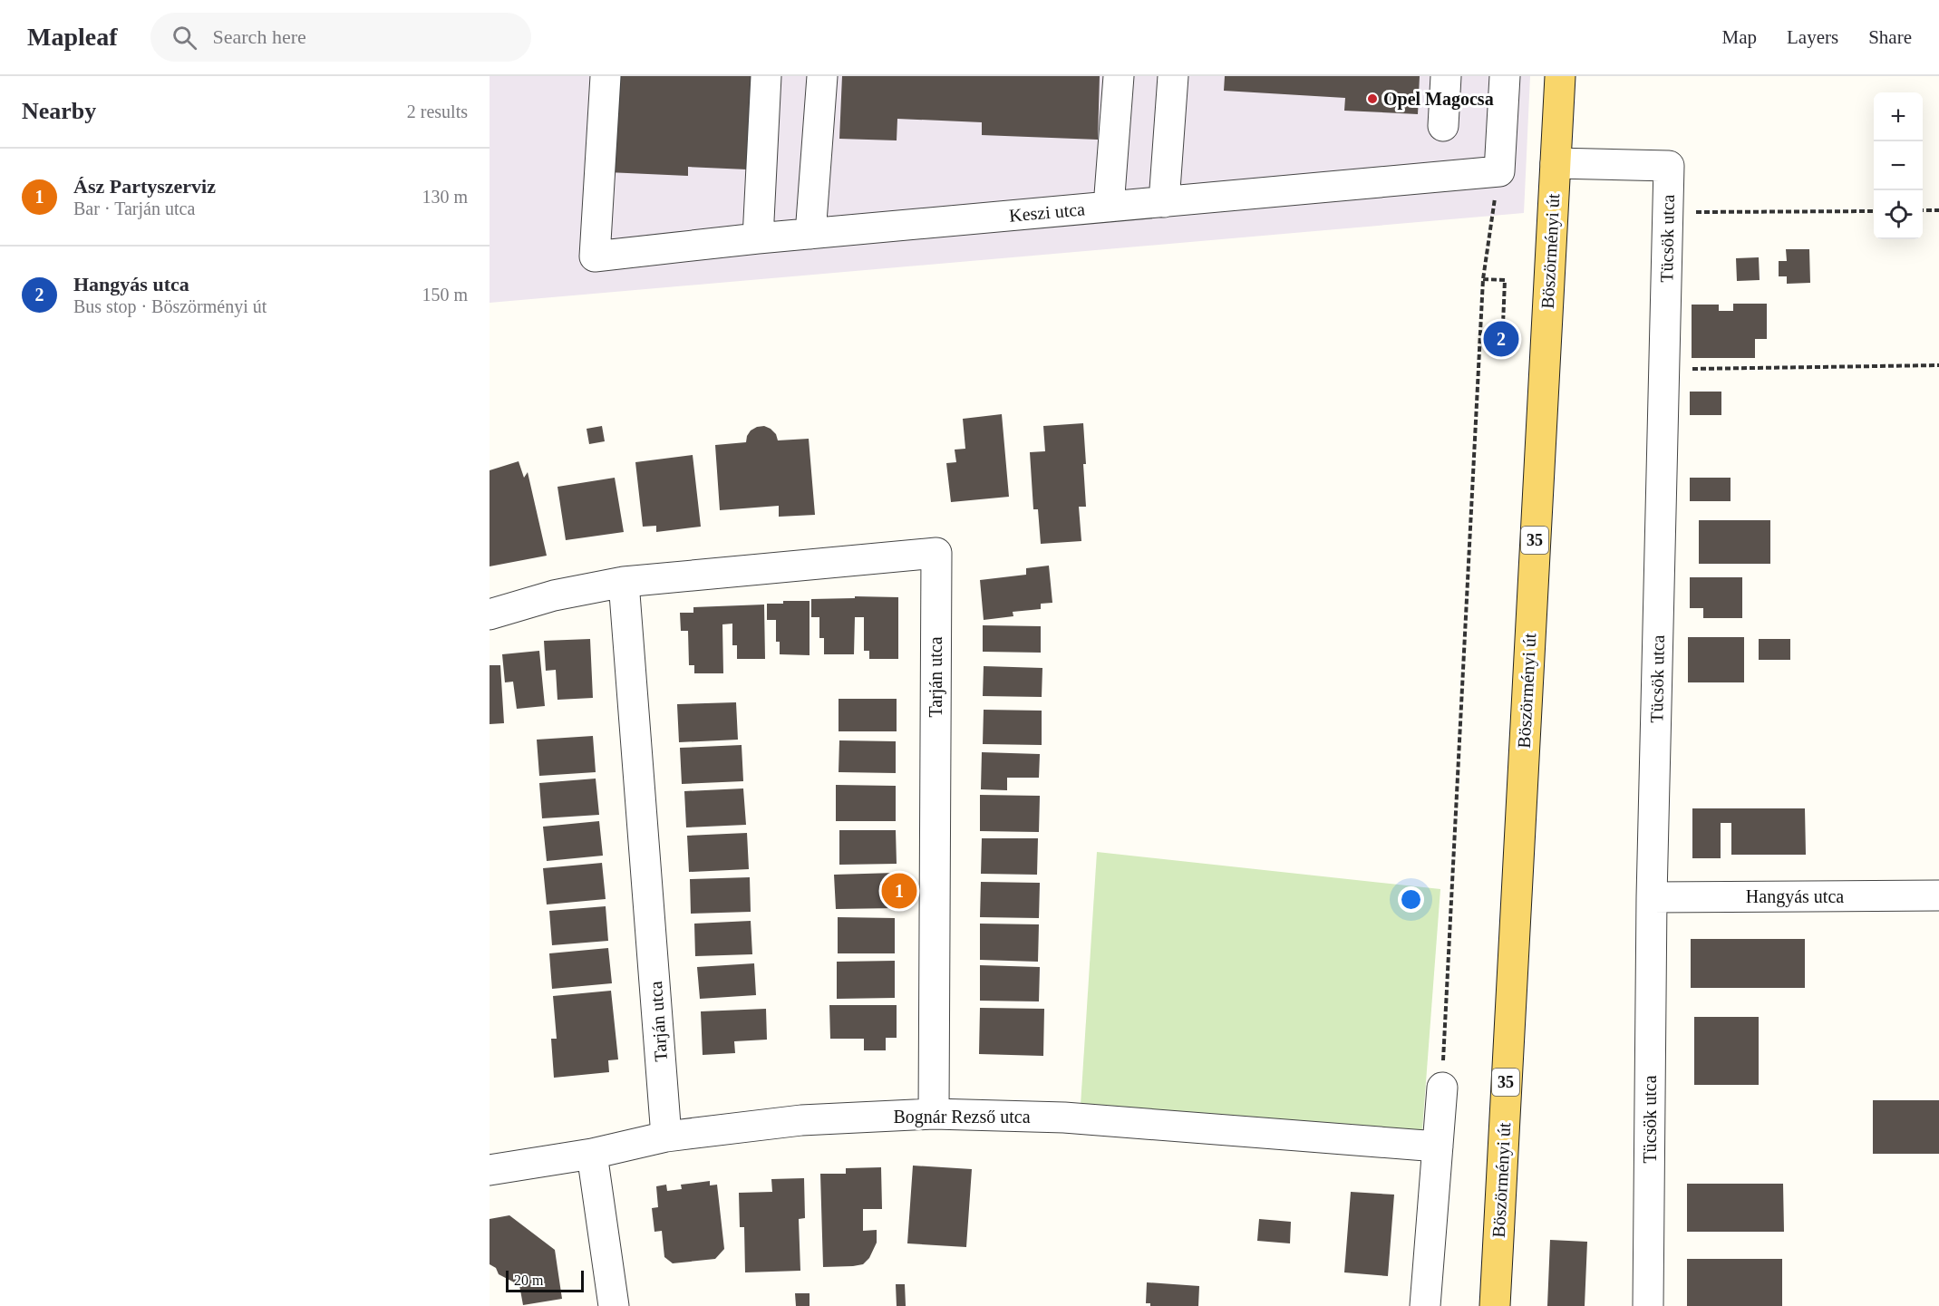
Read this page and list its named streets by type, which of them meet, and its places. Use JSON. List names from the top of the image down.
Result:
{
  "streets": {
    "main road": ["Böszörményi út", "35"],
    "street": [
      "Keszi utca",
      "Tücsök utca",
      "Tarján utca",
      "Hangyás utca",
      "Bognár Rezső utca"
    ]
  },
  "crossings": [
    ["Tücsök utca", "Böszörményi út"],
    ["Tücsök utca", "Hangyás utca"],
    ["Tarján utca", "Bognár Rezső utca"]
  ],
  "places": ["Opel Magocsa"],
  "scale_bar": "20 m",
  "page": {
    "header": "Mapleaf",
    "search": "Search here",
    "nav": ["Map", "Layers", "Share"],
    "heading": ["Nearby", "2 results"],
    "map_buttons": ["+", "−"],
    "list": [
      {
        "mark": "1",
        "name": "Ász Partyszerviz",
        "note": "Bar · Tarján utca",
        "value": "130 m"
      },
      {
        "mark": "2",
        "name": "Hangyás utca",
        "note": "Bus stop · Böszörményi út",
        "value": "150 m"
      }
    ],
    "pins": ["2", "1"],
    "scale": "20 m"
  }
}
